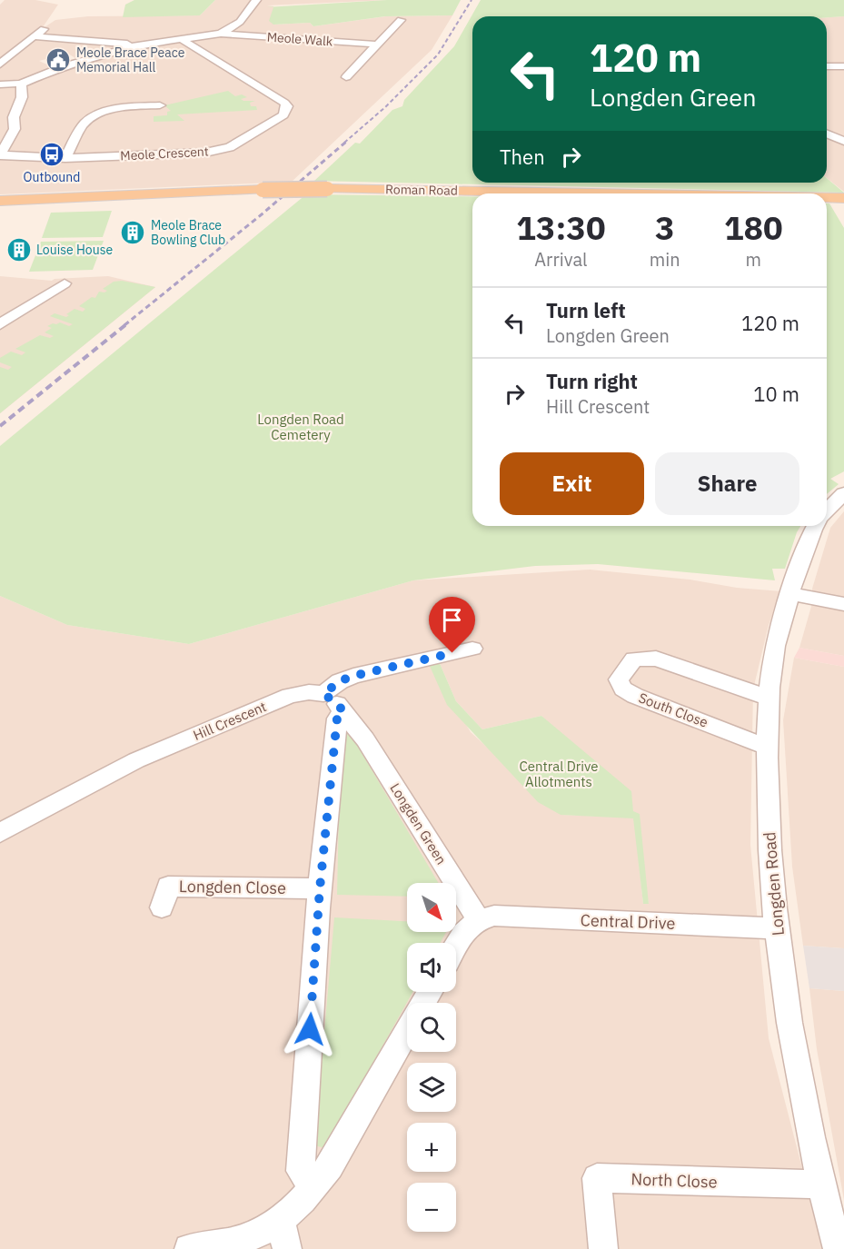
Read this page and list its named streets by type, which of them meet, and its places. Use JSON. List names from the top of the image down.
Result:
{
  "streets": {
    "main road": ["Roman Road"],
    "street": [
      "Meole Walk",
      "Meole Crescent",
      "South Close",
      "Hill Crescent",
      "Longden Green",
      "Longden Road",
      "Longden Close",
      "Central Drive",
      "North Close"
    ]
  },
  "crossings": [
    ["South Close", "Longden Road"],
    ["Hill Crescent", "Longden Green"],
    ["Longden Green", "Central Drive"],
    ["Longden Road", "Central Drive"],
    ["Longden Road", "North Close"]
  ],
  "parks": ["Longden Road Cemetery", "Central Drive Allotments"],
  "places": {
    "public building": ["Meole Brace Peace Memorial Hall"],
    "bus stop": ["Outbound"],
    "building": ["Meole Brace Bowling Club", "Louise House"]
  },
  "north": "bottom right",
  "page": {
    "turn": ["120 m", "Longden Green"],
    "then": "Then",
    "eta": [
      "13:30",
      "Arrival",
      "3",
      "min",
      "180",
      "m"
    ],
    "list": [
      {
        "name": "Turn left",
        "note": "Longden Green",
        "value": "120 m"
      },
      {
        "name": "Turn right",
        "note": "Hill Crescent",
        "value": "10 m"
      }
    ],
    "buttons": ["Exit", "Share"],
    "map_buttons": ["+", "−"]
  }
}
